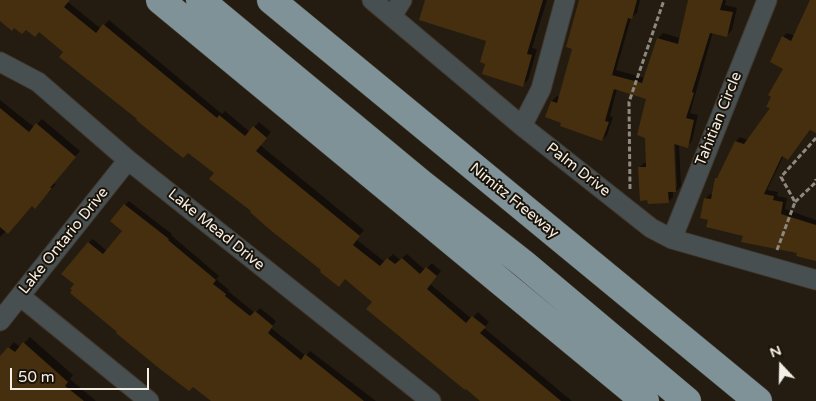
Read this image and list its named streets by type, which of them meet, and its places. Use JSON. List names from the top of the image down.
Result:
{
  "streets": {
    "highway": ["Nimitz Freeway"],
    "street": [
      "Tahitian Circle",
      "Palm Drive",
      "Lake Mead Drive",
      "Lake Ontario Drive"
    ]
  },
  "crossings": [
    ["Tahitian Circle", "Palm Drive"],
    ["Lake Mead Drive", "Lake Ontario Drive"]
  ],
  "scale_bar": "50 m",
  "north": "top"
}
